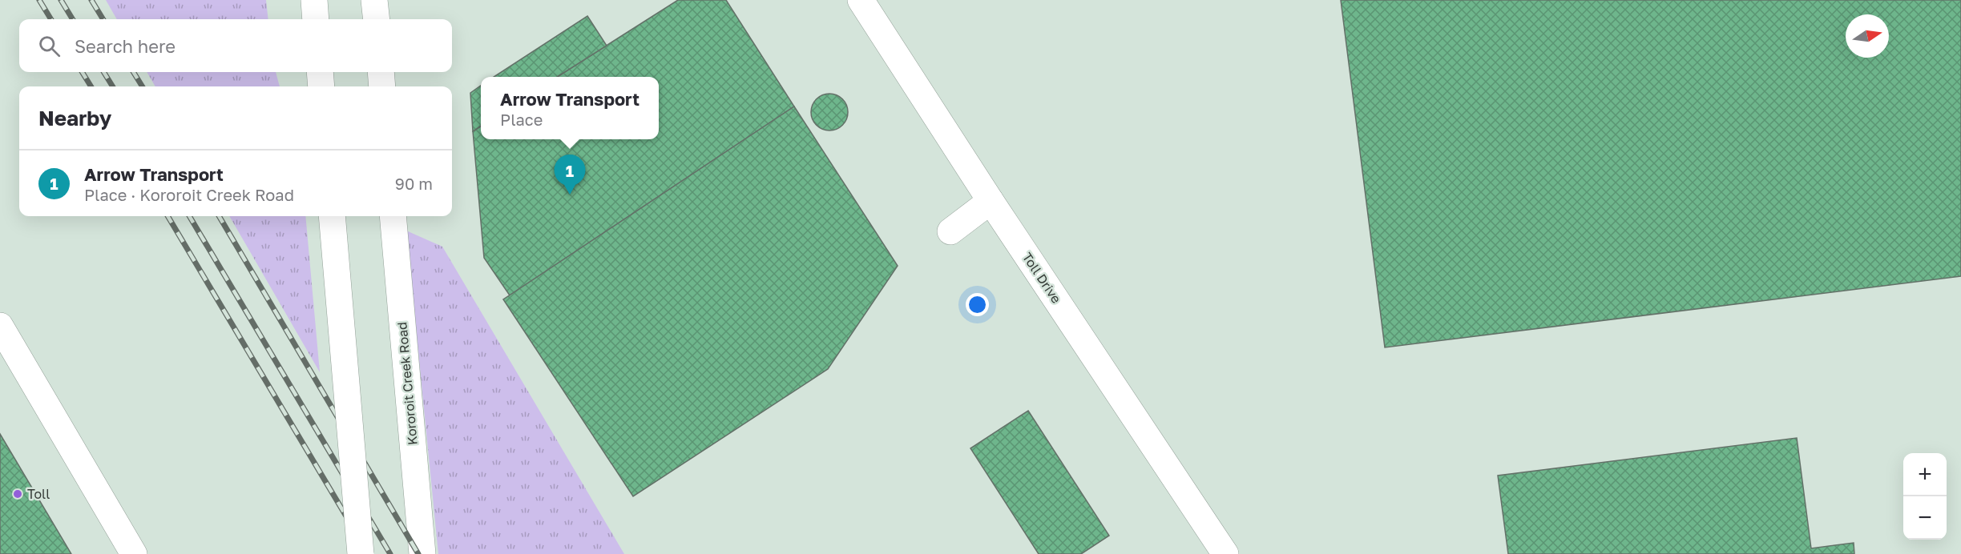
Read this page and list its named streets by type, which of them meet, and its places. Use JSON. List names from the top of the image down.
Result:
{
  "streets": {
    "main road": ["Toll Drive", "Kororoit Creek Road"]
  },
  "places": ["Toll"],
  "north": "right",
  "page": {
    "search": "Search here",
    "popup": ["Arrow Transport", "Place"],
    "heading": "Nearby",
    "list": [
      {
        "mark": "1",
        "name": "Arrow Transport",
        "note": "Place · Kororoit Creek Road",
        "value": "90 m"
      }
    ],
    "pins": "1",
    "map_buttons": ["+", "−"]
  }
}
